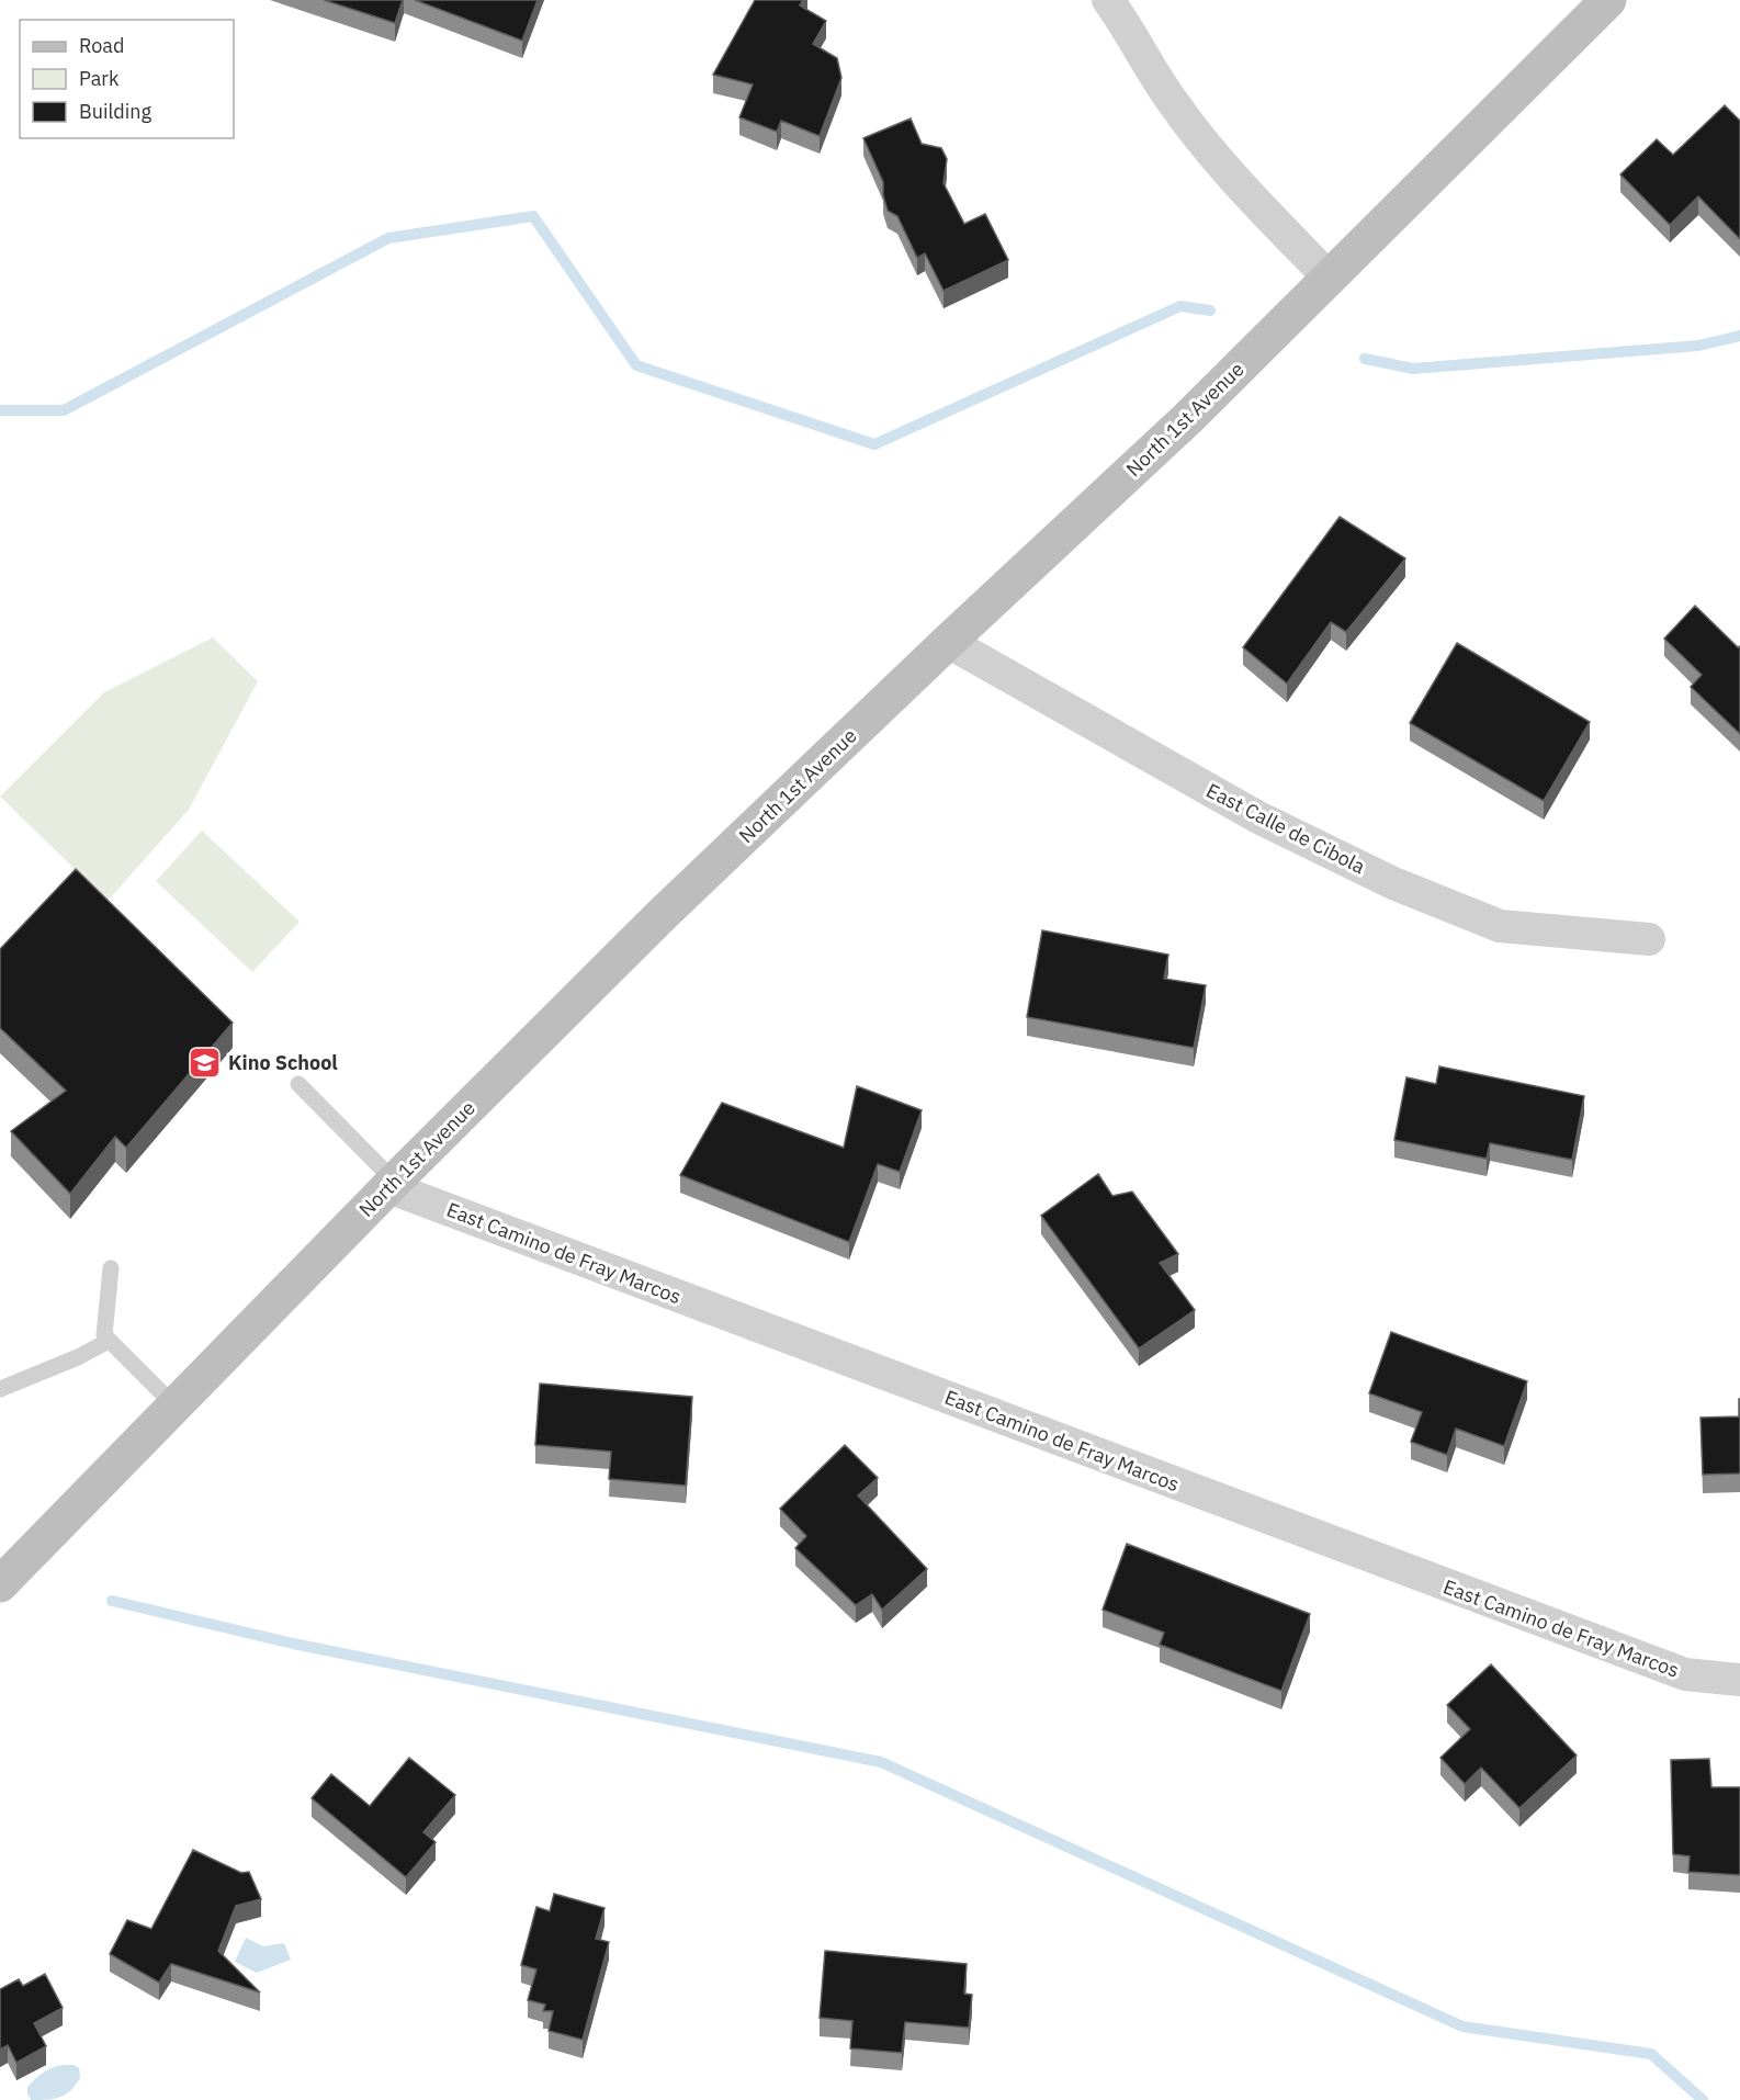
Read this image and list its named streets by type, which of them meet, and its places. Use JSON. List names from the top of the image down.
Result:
{
  "streets": {
    "main road": ["North 1st Avenue"],
    "street": ["East Calle de Cibola", "East Camino de Fray Marcos"]
  },
  "crossings": [
    ["North 1st Avenue", "East Calle de Cibola"],
    ["North 1st Avenue", "East Camino de Fray Marcos"]
  ],
  "places": {
    "school or university": ["Kino School"]
  },
  "legend": ["Road", "Park", "Building"]
}
